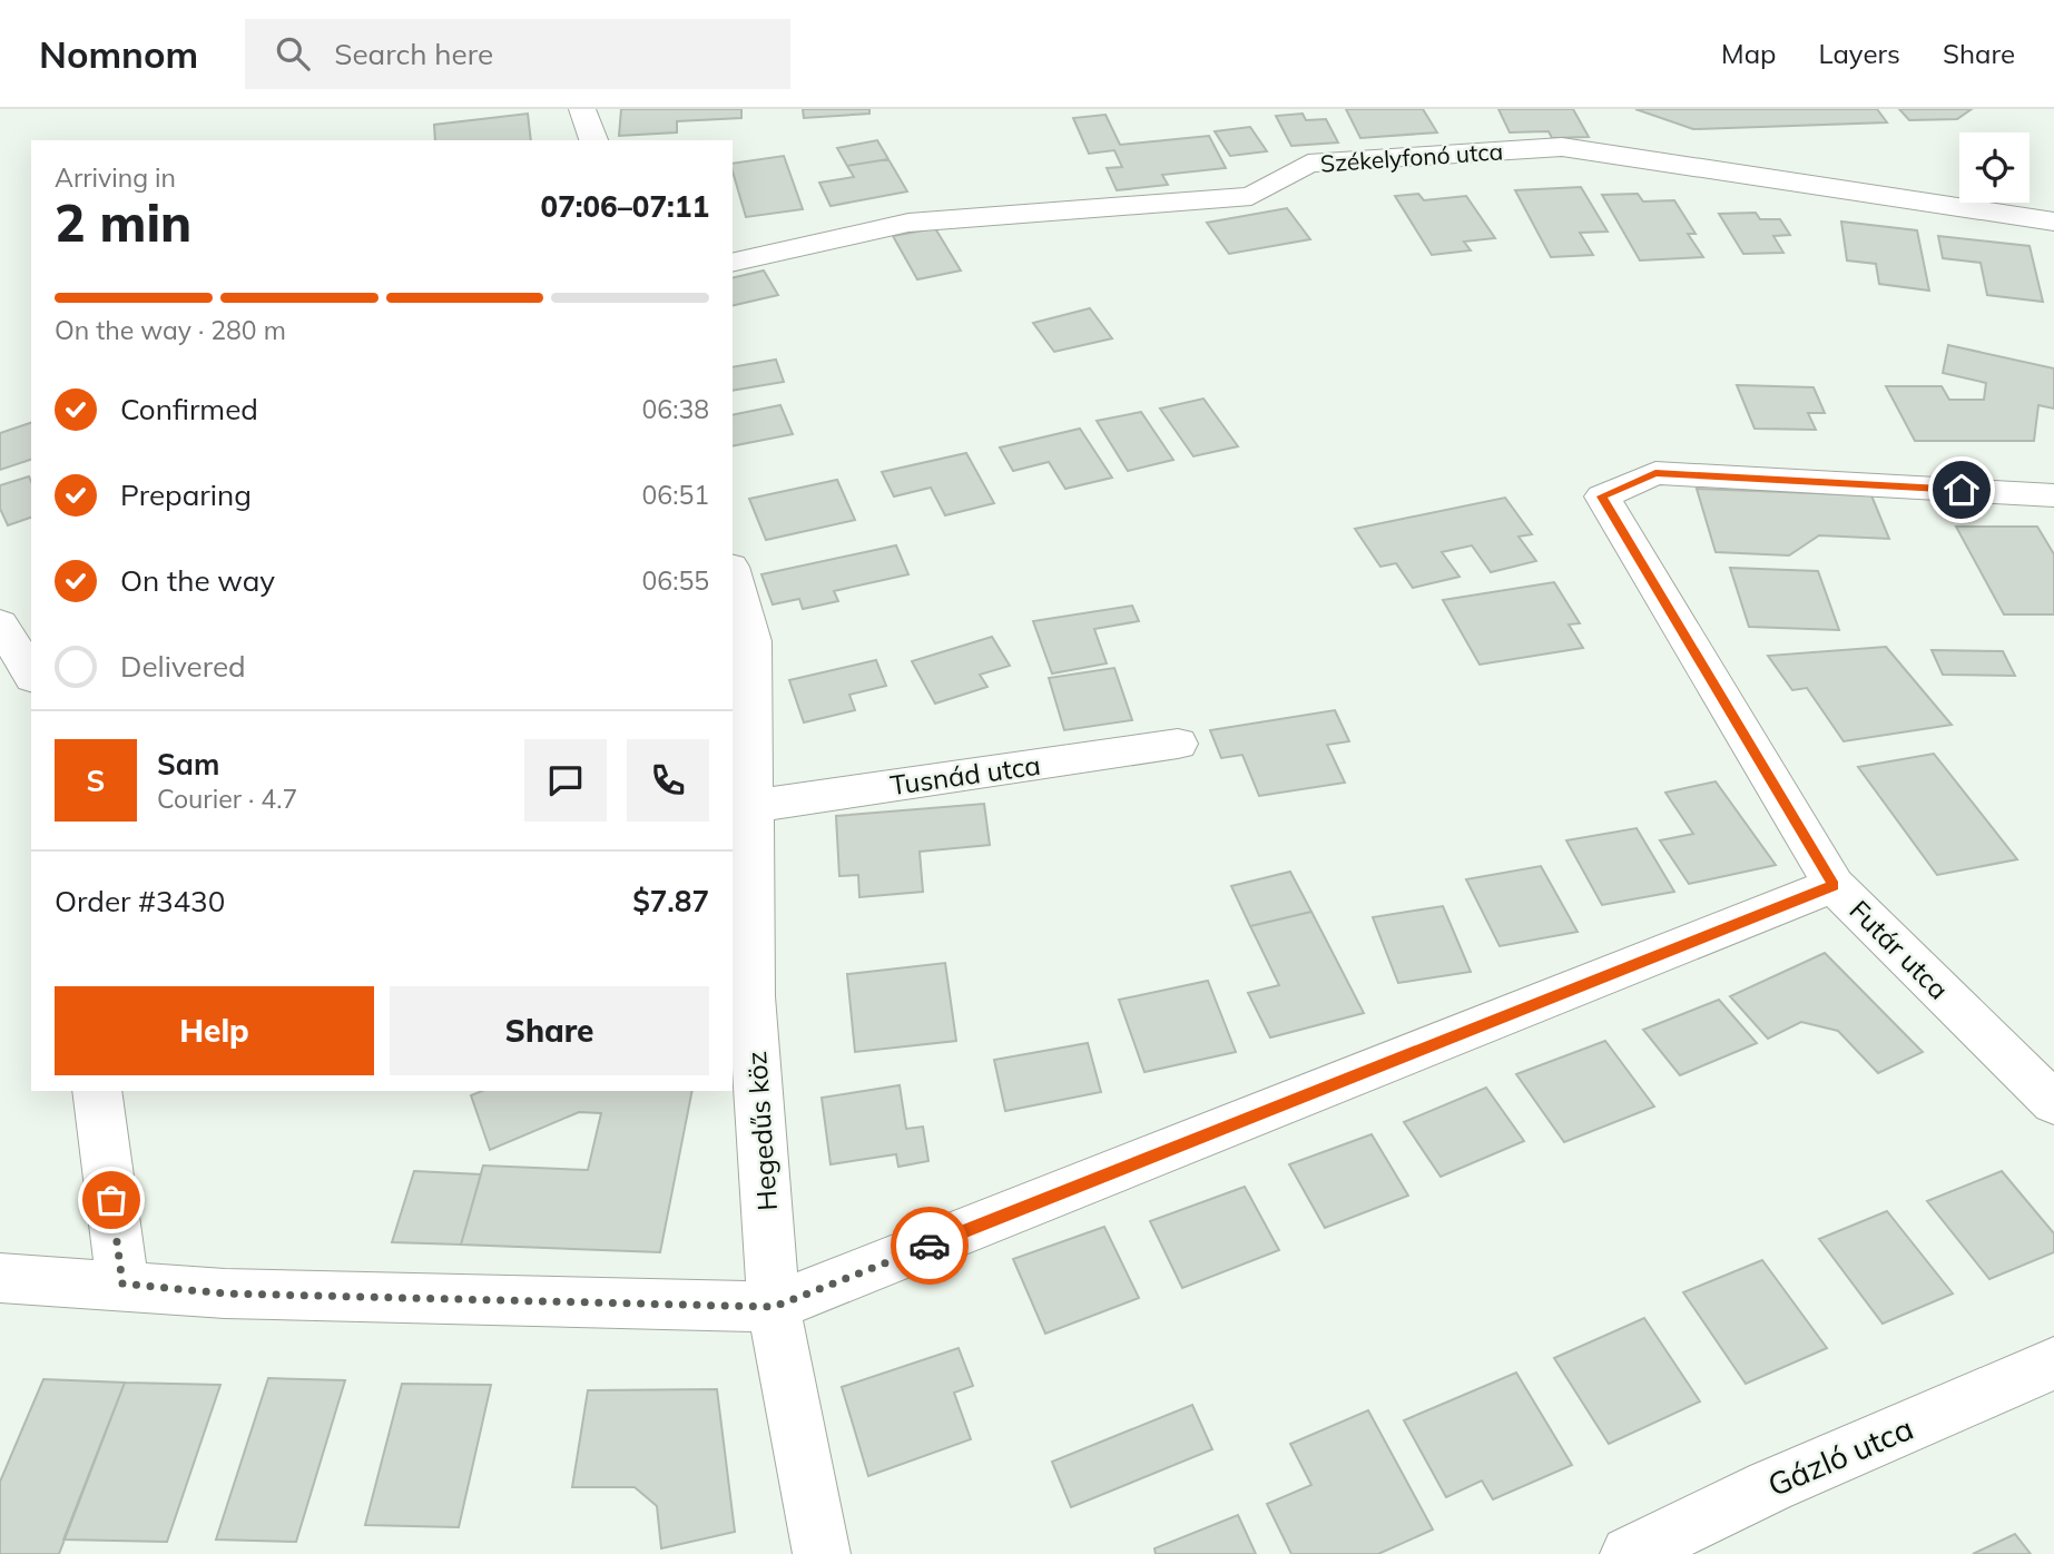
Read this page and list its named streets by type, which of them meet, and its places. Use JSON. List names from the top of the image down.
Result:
{
  "streets": {
    "street": [
      "Székelyfonó utca",
      "Tusnád utca",
      "Futár utca",
      "Hegedűs köz",
      "Gázló utca"
    ]
  },
  "crossings": [
    ["Tusnád utca", "Hegedűs köz"]
  ],
  "page": {
    "header": "Nomnom",
    "search": "Search here",
    "nav": ["Map", "Layers", "Share"],
    "heading": ["2 min", "Arriving in", "07:06–07:11"],
    "panel": [
      "Sam",
      "Courier · 4.7",
      "Order #3430",
      "$7.87"
    ],
    "bar": "On the way · 280 m",
    "list": [
      ["Confirmed", "06:38"],
      ["Preparing", "06:51"],
      ["On the way", "06:55"],
      "Delivered"
    ],
    "round": "S",
    "buttons": ["Help", "Share"]
  }
}
